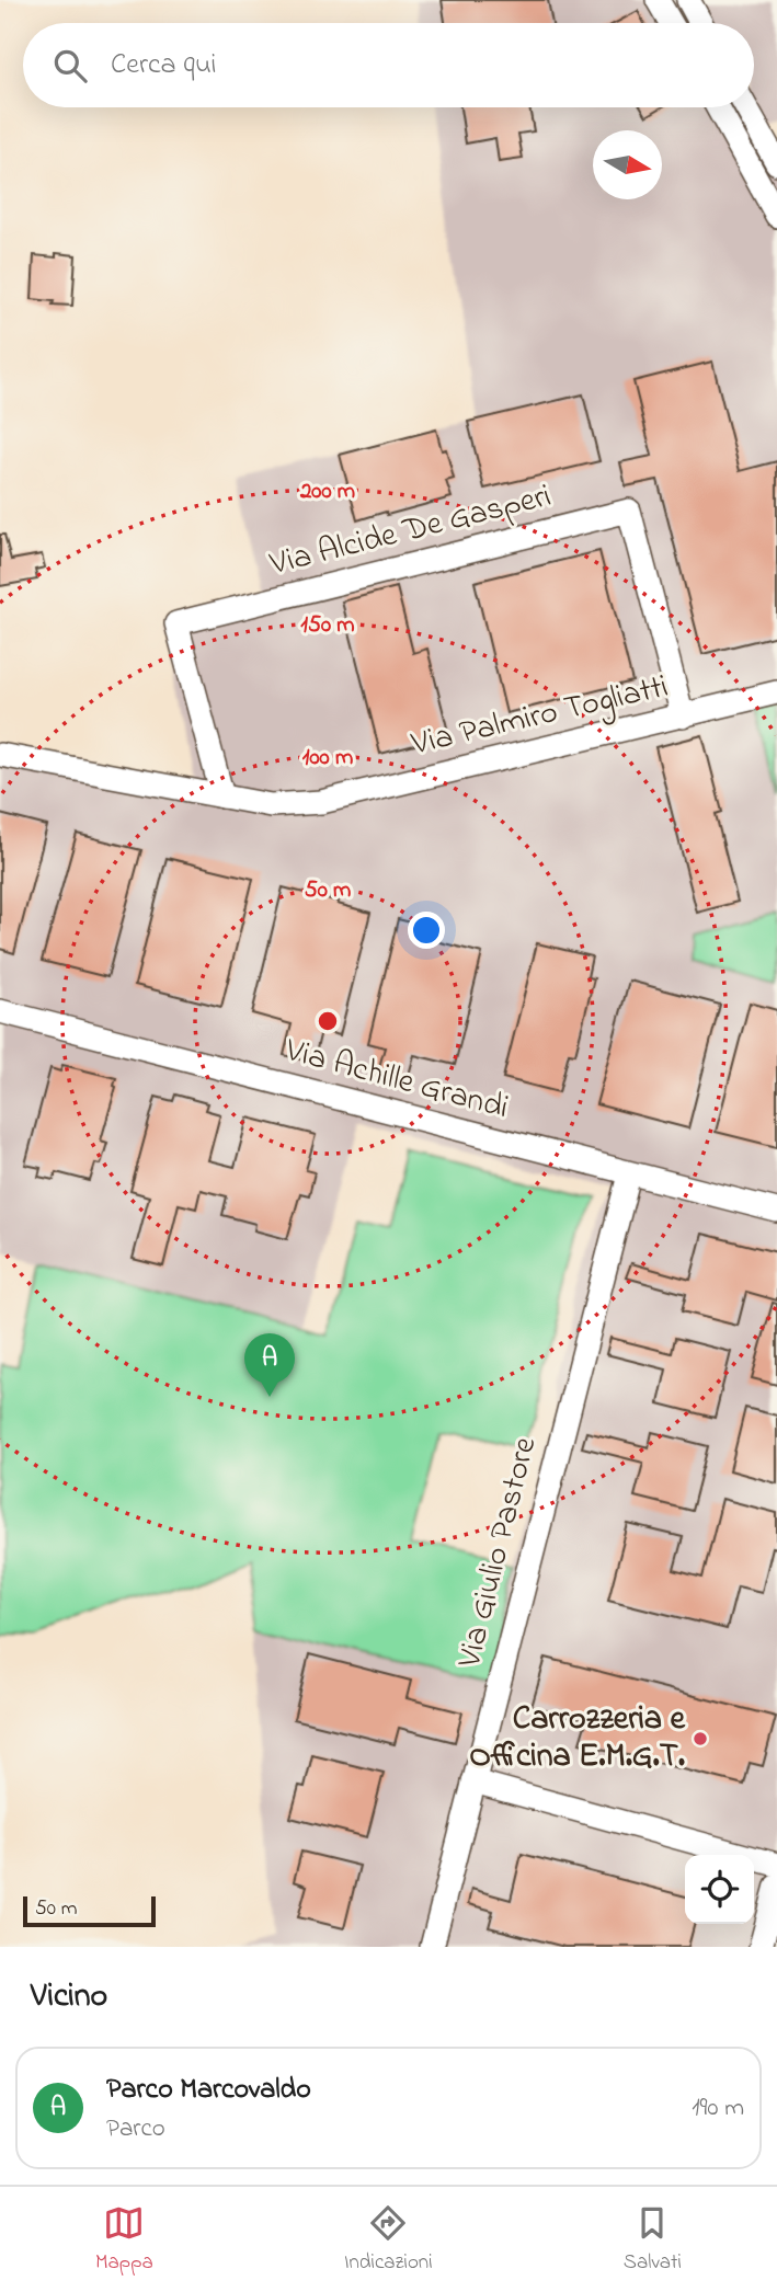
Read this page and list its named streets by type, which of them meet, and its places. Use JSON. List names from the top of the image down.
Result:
{
  "streets": {
    "street": [
      "Via Alcide De Gasperi",
      "Via Palmiro Togliatti",
      "Via Achille Grandi",
      "Via Giulio Pastore"
    ]
  },
  "crossings": [
    ["Via Alcide De Gasperi", "Via Palmiro Togliatti"],
    ["Via Achille Grandi", "Via Giulio Pastore"]
  ],
  "places": ["Carrozzeria e Officina E.M.G.T."],
  "scale_bar": "50 m",
  "north": "right",
  "page": {
    "search": "Cerca qui",
    "pins": "A",
    "scale": "50 m",
    "heading": "Vicino",
    "list": [
      {
        "mark": "A",
        "name": "Parco Marcovaldo",
        "note": "Parco",
        "value": "190 m"
      }
    ],
    "nav": ["Mappa", "Indicazioni", "Salvati"]
  },
  "rings": [
    "200 m",
    "150 m",
    "100 m",
    "50 m"
  ]
}
